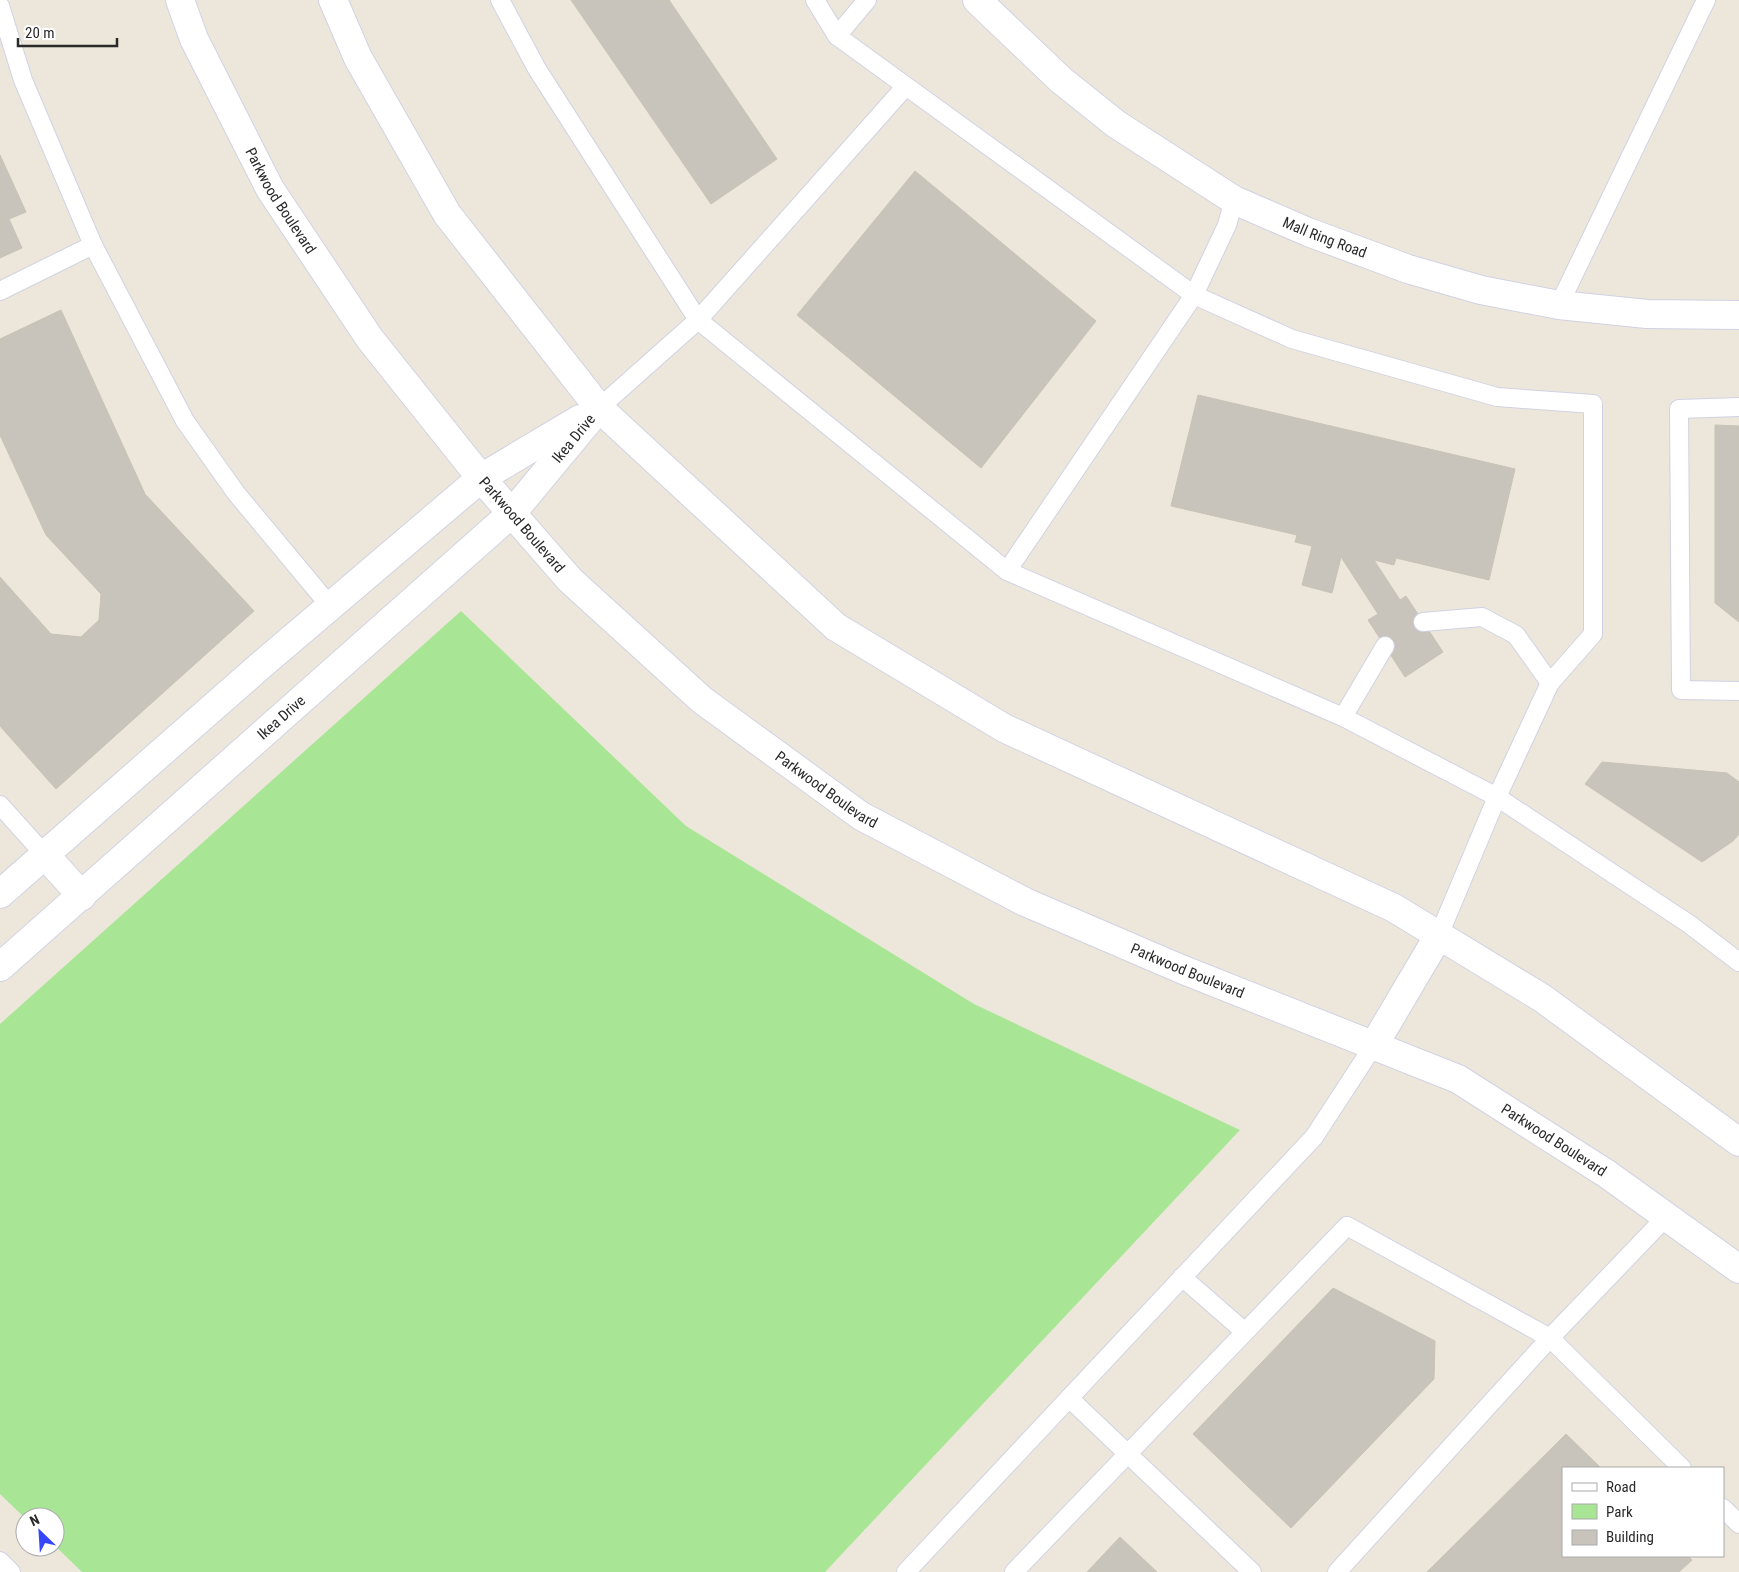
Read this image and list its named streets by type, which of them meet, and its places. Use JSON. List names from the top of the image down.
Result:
{
  "streets": {
    "main road": ["Parkwood Boulevard", "Mall Ring Road", "Ikea Drive"]
  },
  "crossings": [
    ["Parkwood Boulevard", "Ikea Drive"]
  ],
  "legend": ["Road", "Park", "Building"],
  "scale_bar": "20 m",
  "north": "top left"
}
